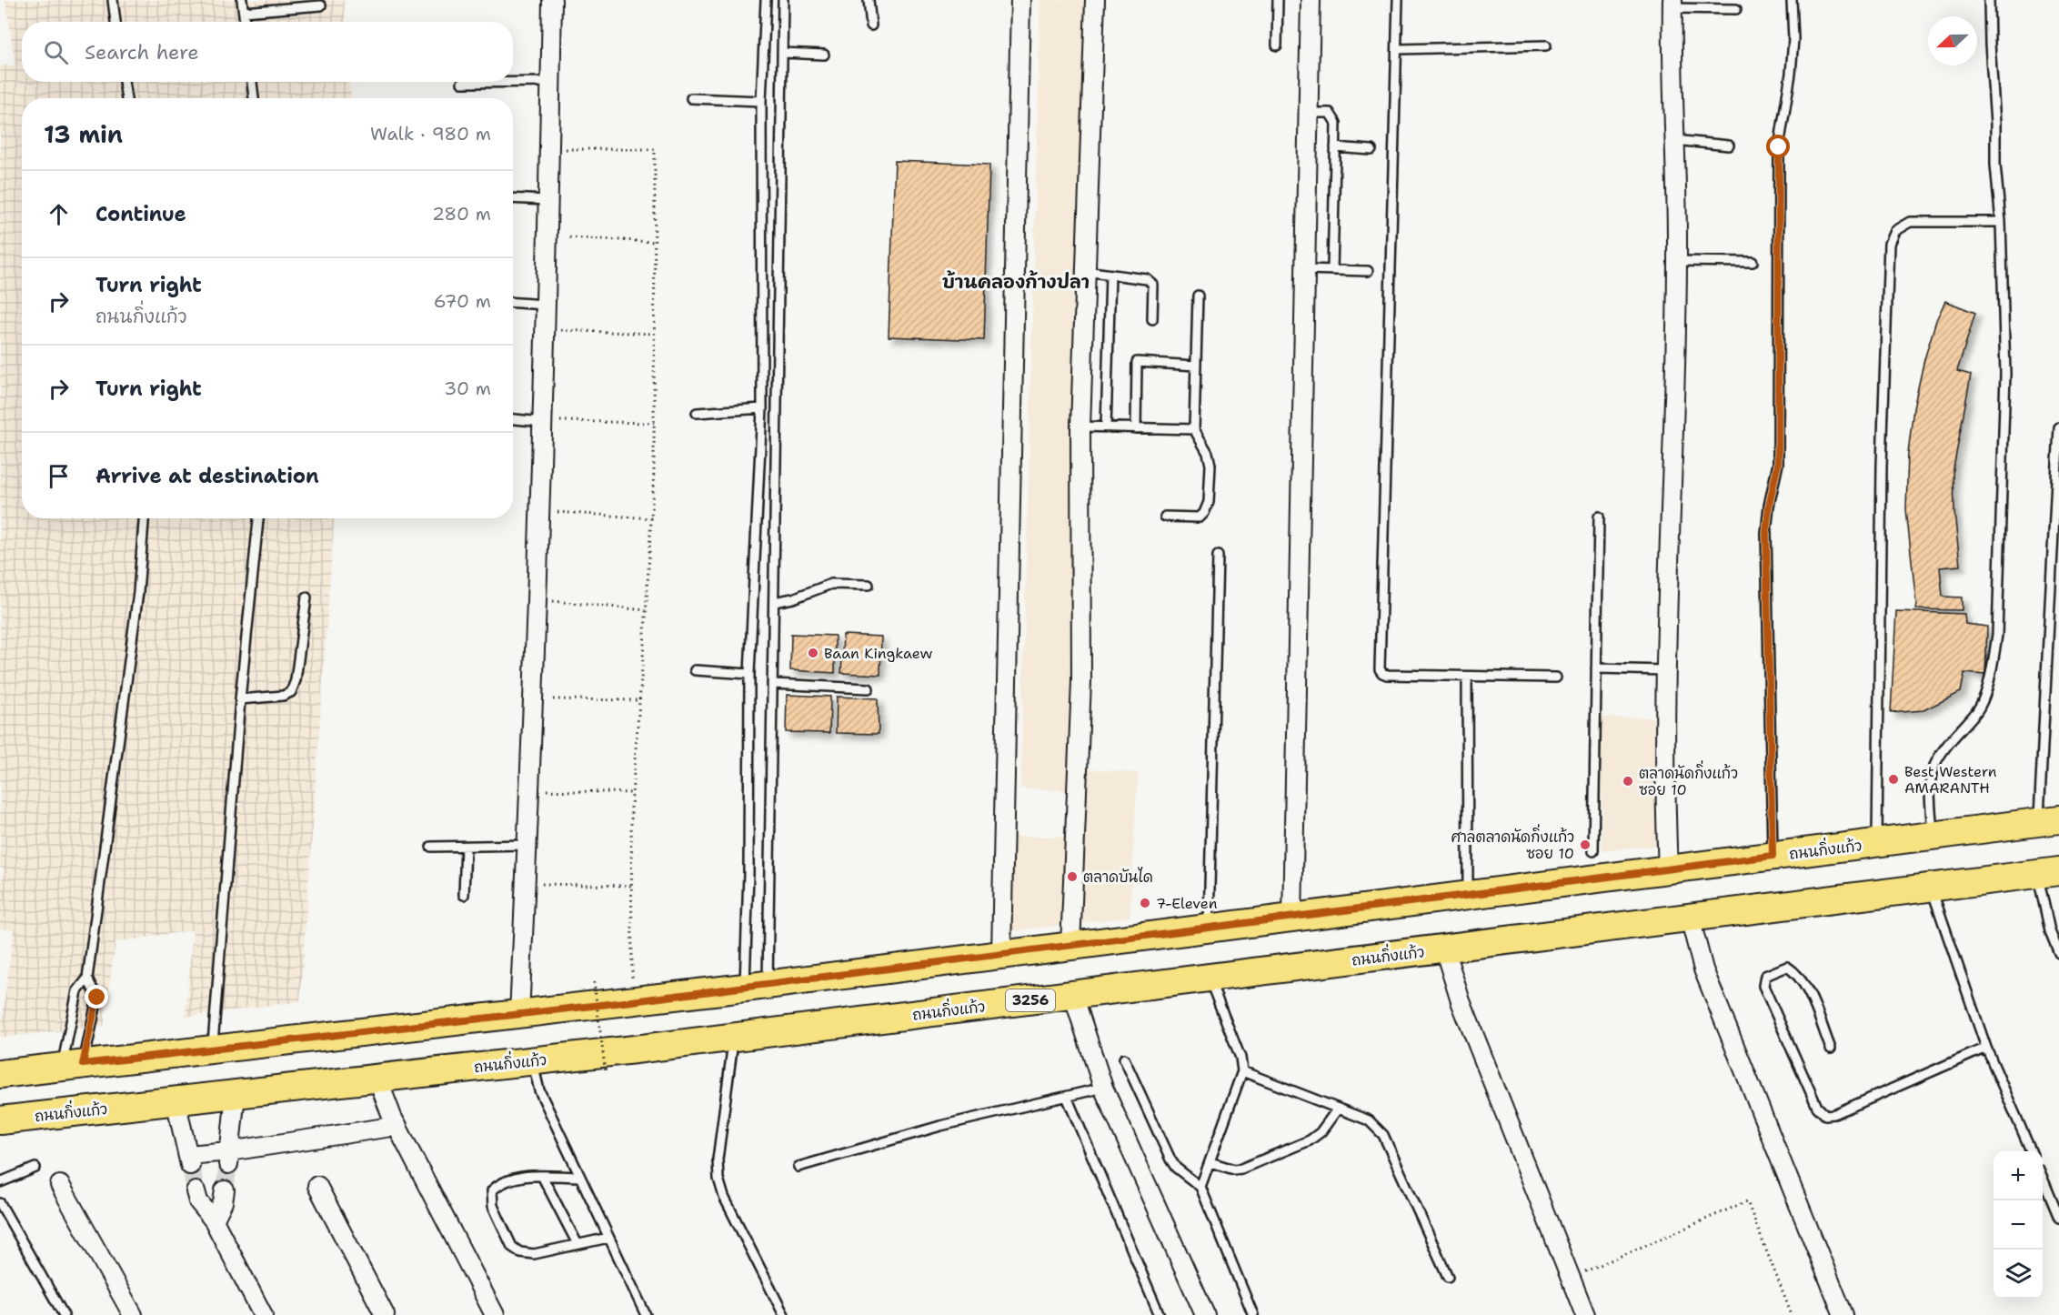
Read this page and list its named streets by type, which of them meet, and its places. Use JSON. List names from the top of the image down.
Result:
{
  "streets": {
    "main road": ["ถนนกิ่งแก้ว", "3256"]
  },
  "districts": ["บ้านคลองก้างปลา"],
  "places": [
    "Baan Kingkaew",
    "Best Western AMARANTH",
    "ตลาดนัดกิ่งแก้ว ซอย 10",
    "ศาลตลาดนัดกิ่งแก้ว ซอย 10",
    "ตลาดบันได",
    "7-Eleven"
  ],
  "north": "left",
  "page": {
    "search": "Search here",
    "heading": ["13 min", "Walk · 980 m"],
    "list": [
      ["Continue", "280 m"],
      ["Turn right", "ถนนกิ่งแก้ว", "670 m"],
      ["Turn right", "30 m"],
      "Arrive at destination"
    ],
    "map_buttons": ["+", "−"]
  }
}
